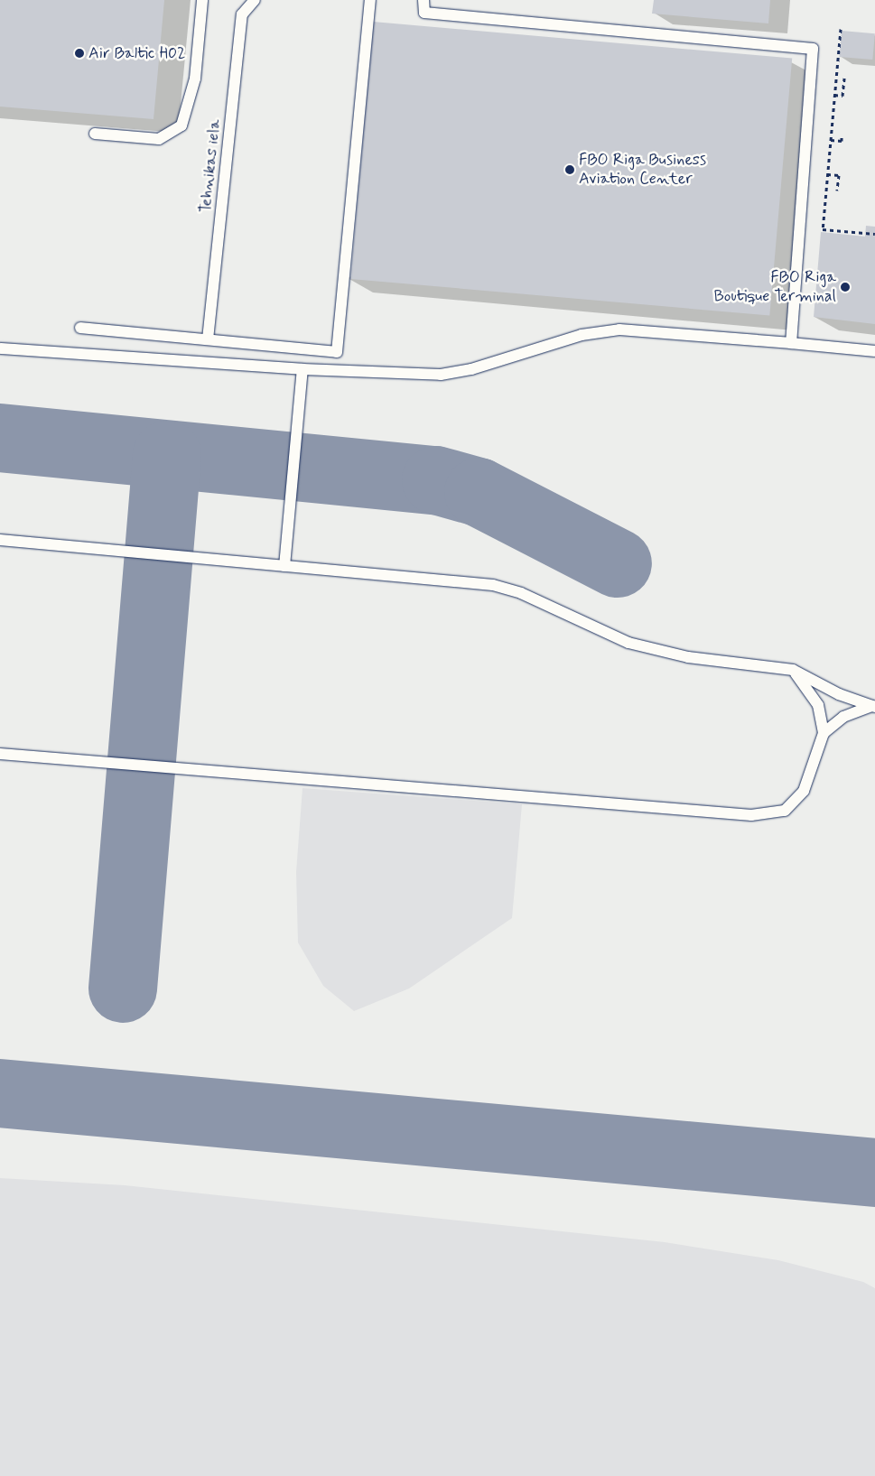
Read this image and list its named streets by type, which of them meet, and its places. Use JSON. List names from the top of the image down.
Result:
{
  "streets": {
    "lane": ["Tehnikas iela"]
  },
  "places": ["Air Baltic H02", "FBO Riga Business Aviation Center", "FBO Riga Boutique Terminal"]
}
